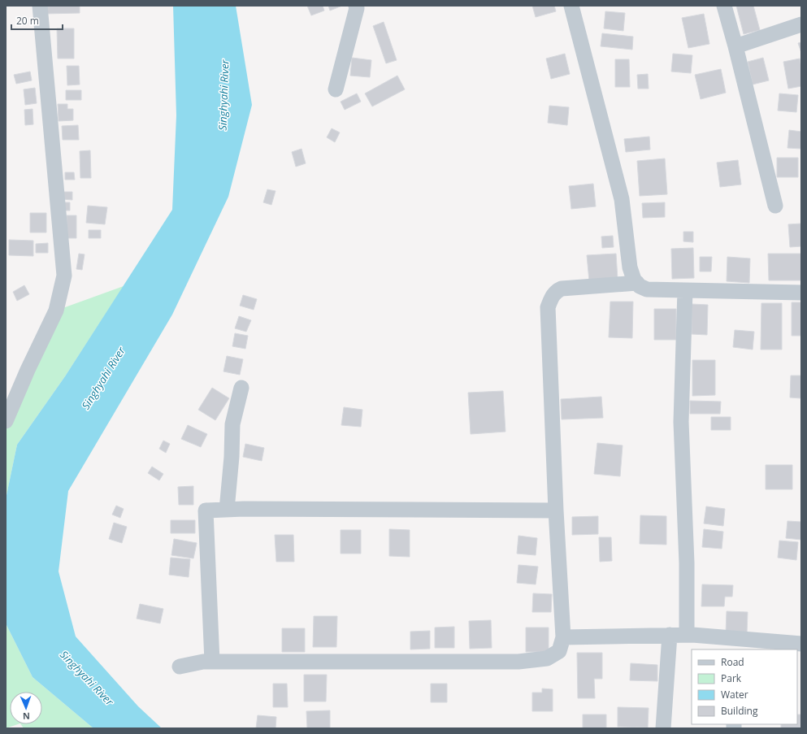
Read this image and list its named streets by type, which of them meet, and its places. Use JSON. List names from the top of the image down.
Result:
{
  "water": ["Singhyahi River"],
  "legend": [
    "Road",
    "Park",
    "Water",
    "Building"
  ],
  "scale_bar": "20 m",
  "north": "bottom"
}
